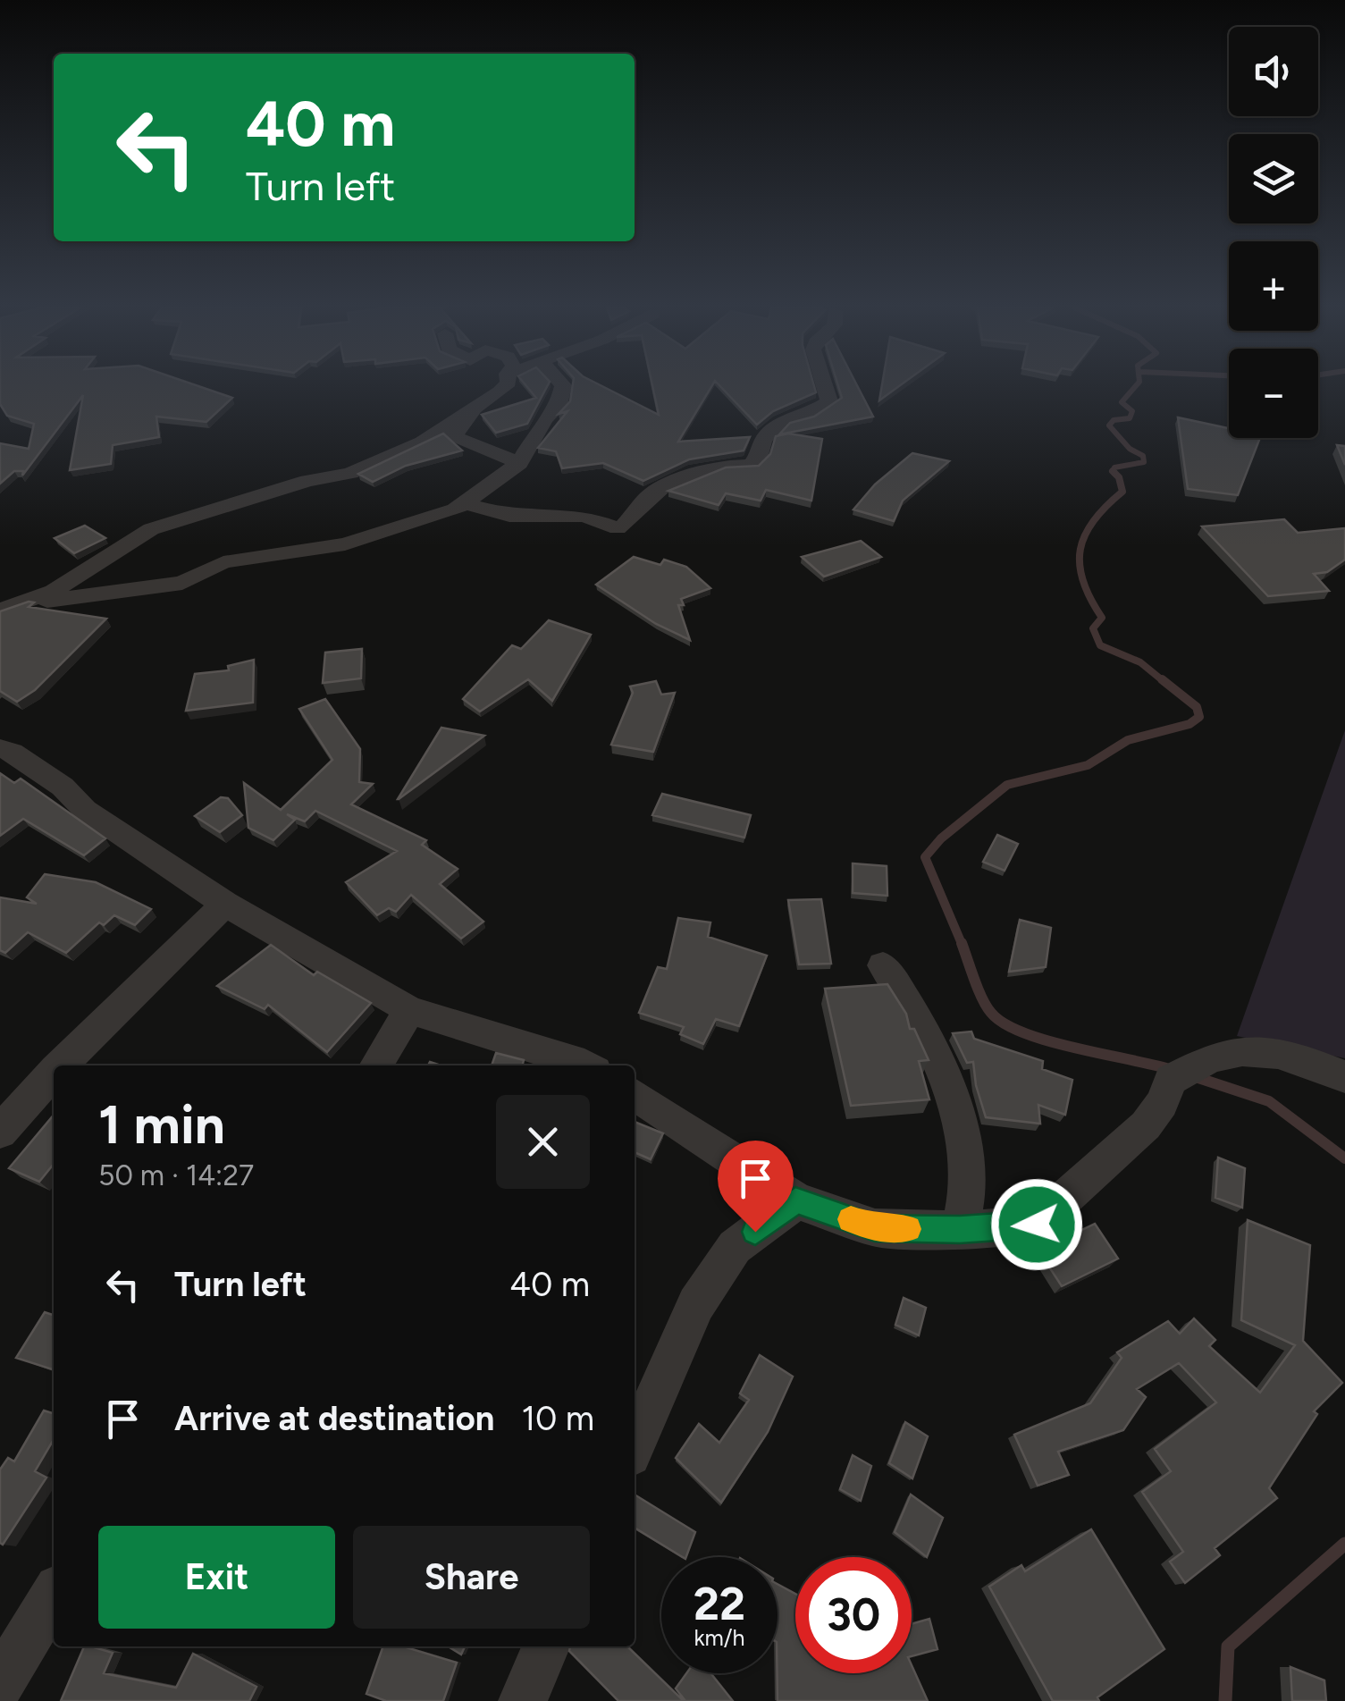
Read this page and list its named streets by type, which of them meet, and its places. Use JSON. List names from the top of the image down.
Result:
{
  "page": {
    "map_buttons": ["+", "−"],
    "turn": ["40 m", "Turn left"],
    "heading": ["1 min", "50 m · 14:27"],
    "list": [
      {
        "name": "Turn left",
        "value": "40 m"
      },
      {
        "name": "Arrive at destination",
        "value": "10 m"
      }
    ],
    "buttons": ["Exit", "Share"],
    "speed": "22 km/h",
    "limit": "30"
  }
}
